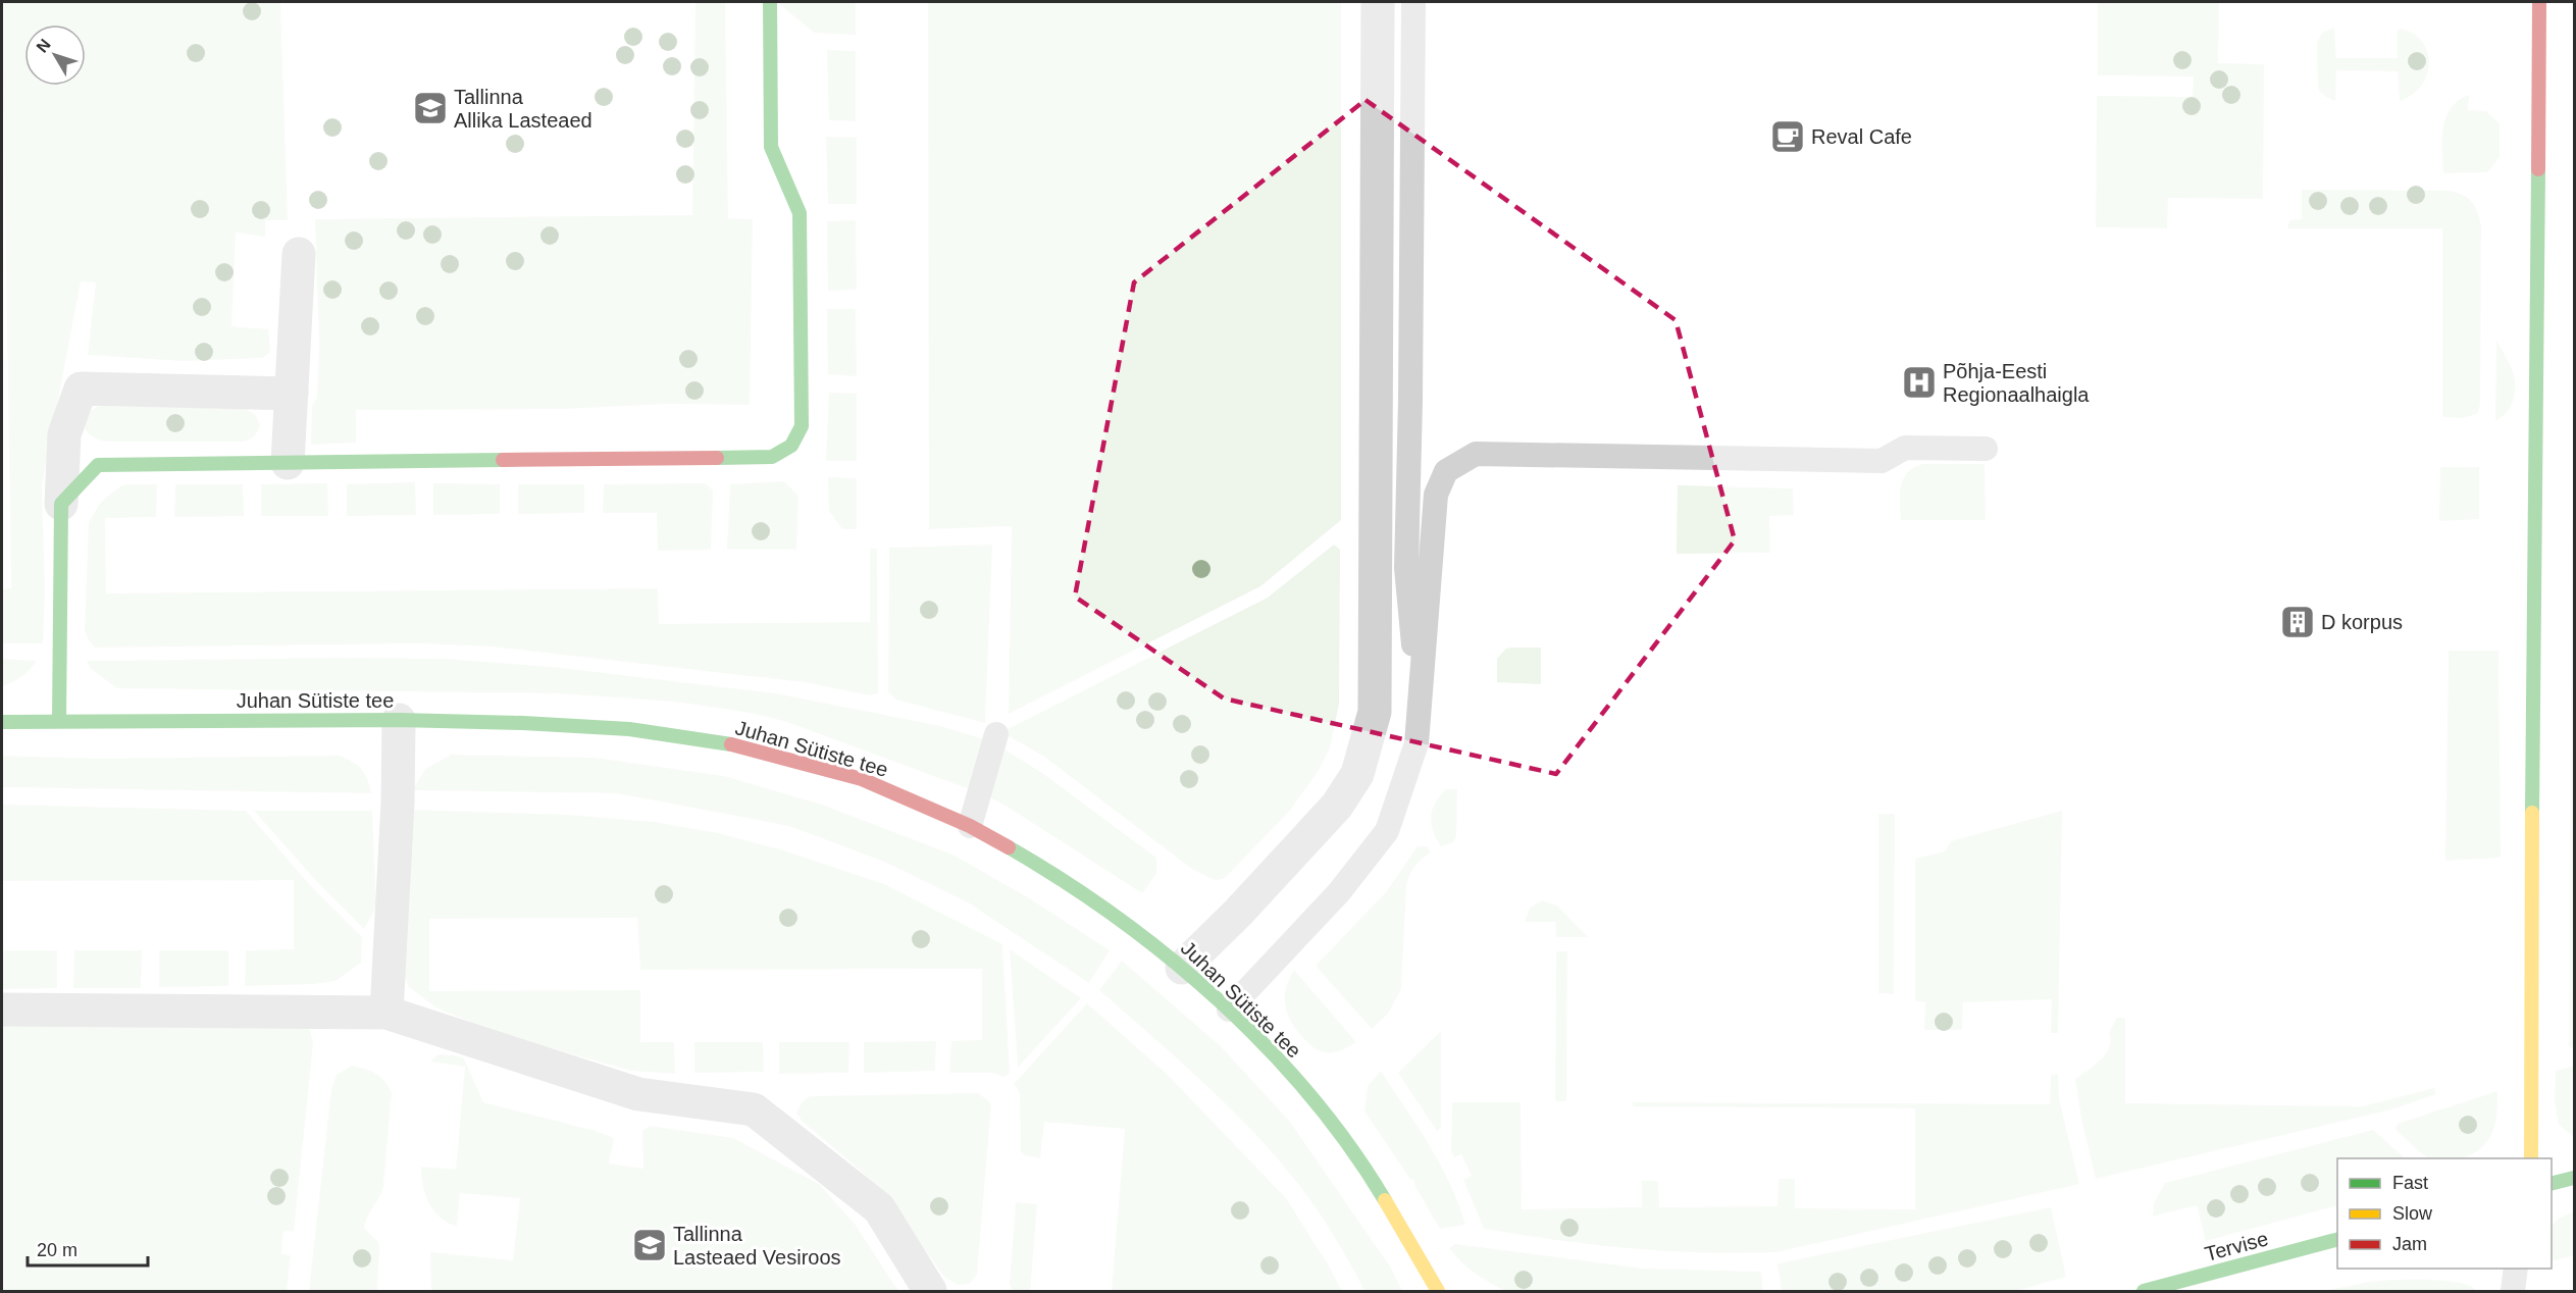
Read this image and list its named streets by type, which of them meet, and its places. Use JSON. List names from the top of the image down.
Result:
{
  "streets": {
    "street": ["Juhan Sütiste tee", "Tervise"]
  },
  "places": {
    "school or university": ["Tallinna Allika Lasteaed", "Tallinna Lasteaed Vesiroos"],
    "cafe": ["Reval Cafe"],
    "hospital": ["Põhja-Eesti Regionaalhaigla"],
    "building": ["D korpus"]
  },
  "legend": ["Fast", "Slow", "Jam"],
  "scale_bar": "20 m",
  "north": "top left"
}
